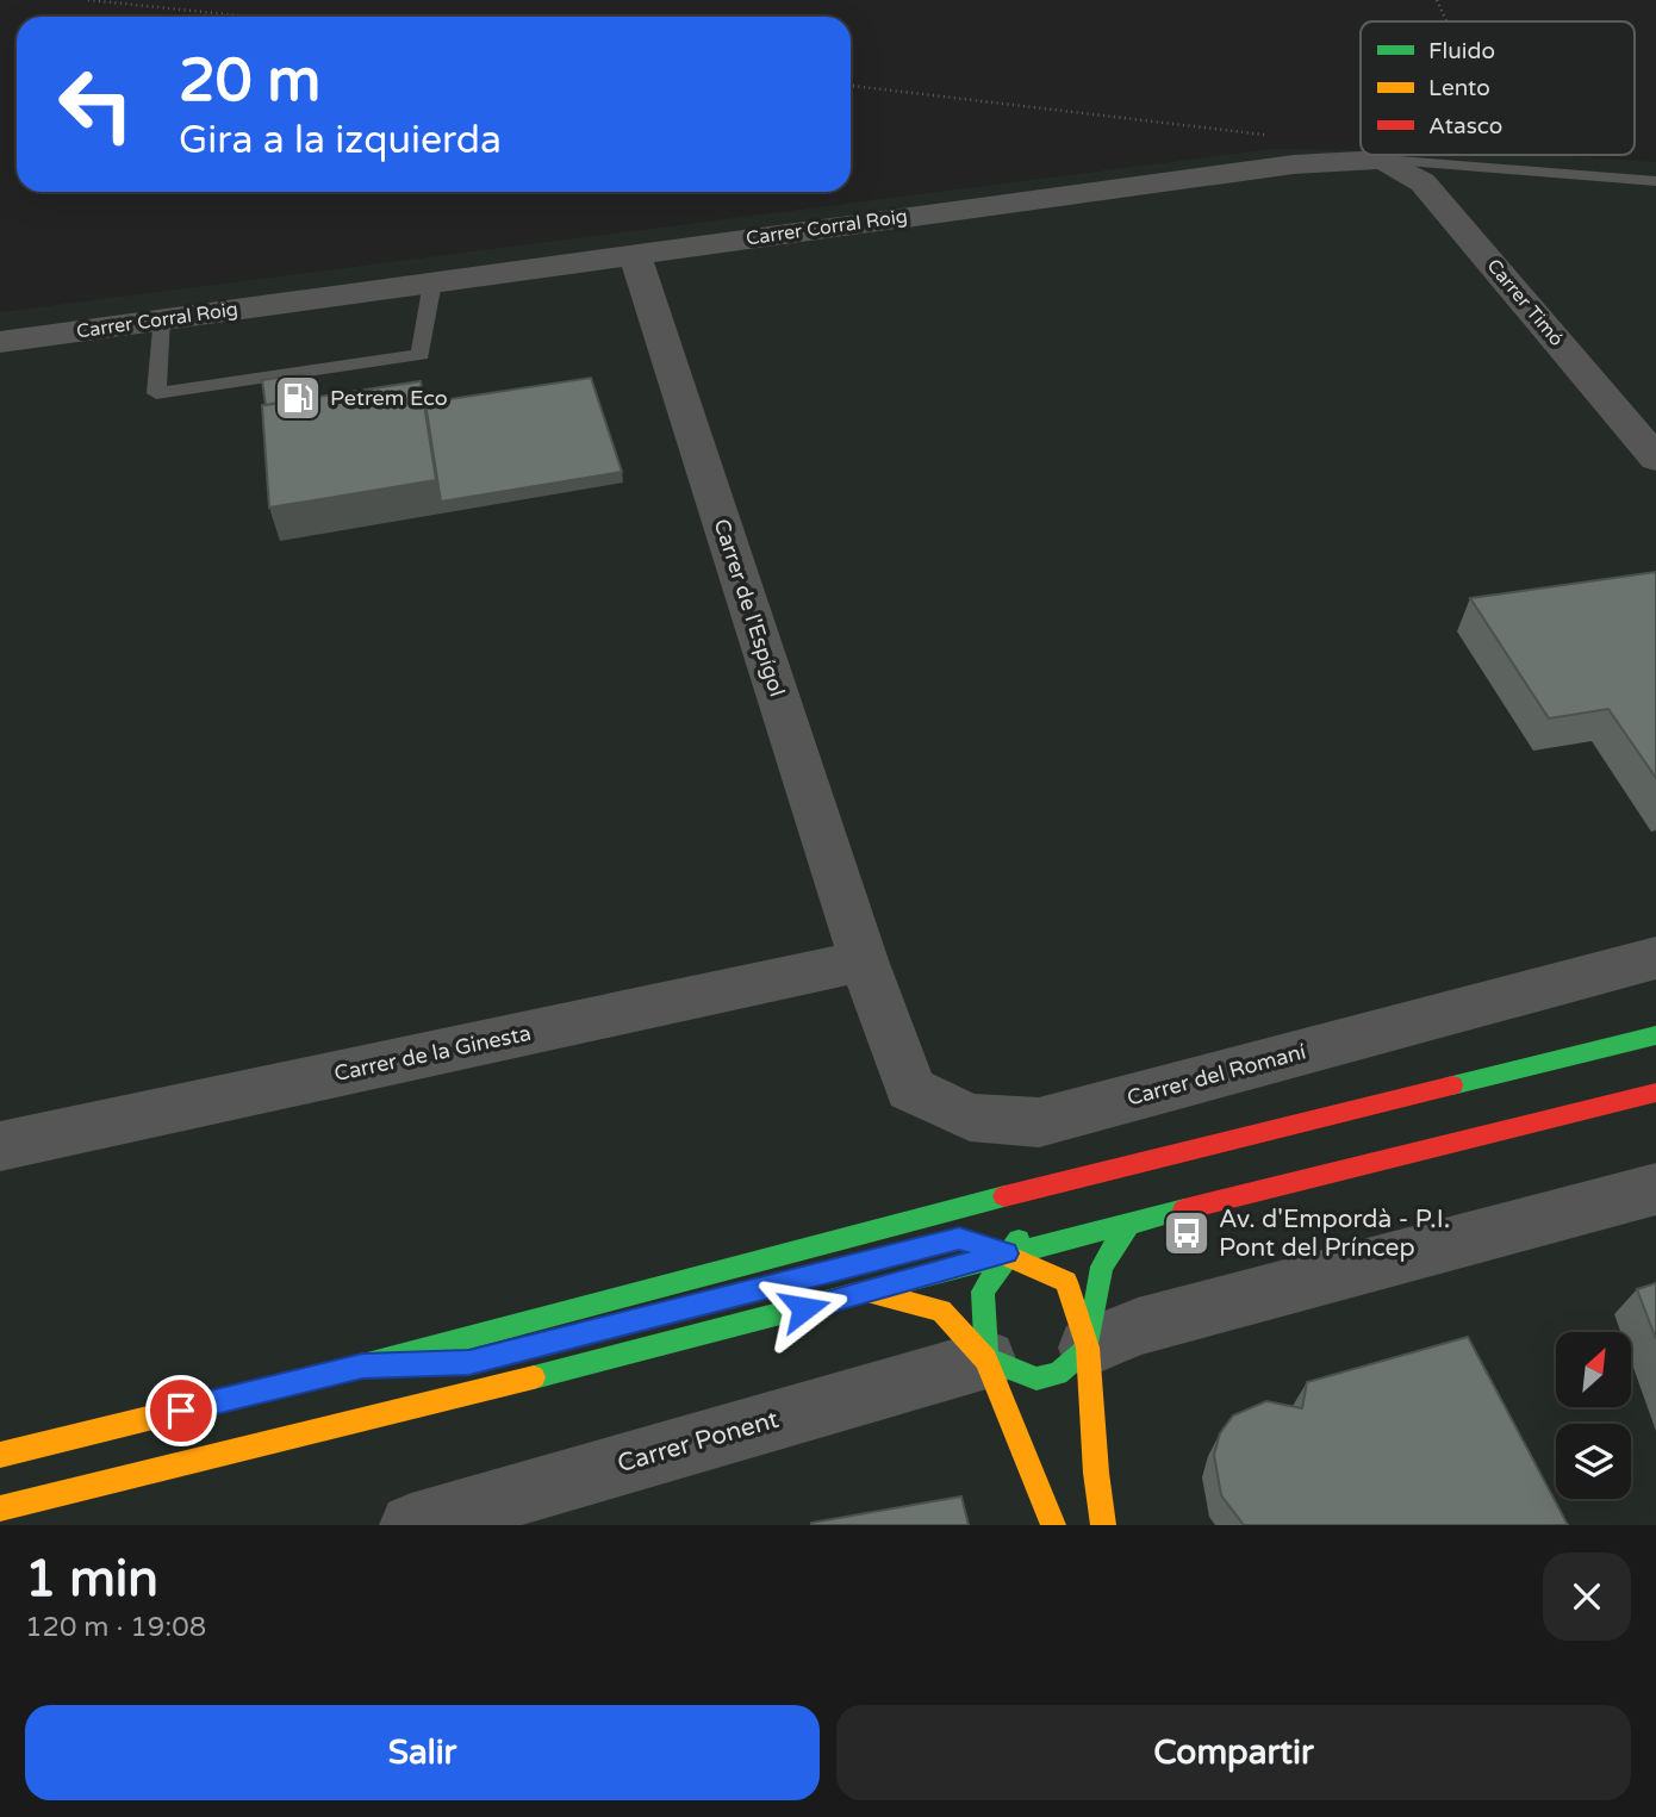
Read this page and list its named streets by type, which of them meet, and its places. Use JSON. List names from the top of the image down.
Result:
{
  "streets": {
    "street": [
      "Carrer Corral Roig",
      "Carrer Timó",
      "Carrer de l'Espígol",
      "Carrer de la Ginesta",
      "Carrer del Romaní",
      "Carrer Ponent"
    ]
  },
  "crossings": [
    ["Carrer Corral Roig", "Carrer Timó"],
    ["Carrer Corral Roig", "Carrer de l'Espígol"],
    ["Carrer de l'Espígol", "Carrer de la Ginesta"],
    ["Carrer de l'Espígol", "Carrer del Romaní"],
    ["Carrer de la Ginesta", "Carrer del Romaní"]
  ],
  "places": {
    "fuel station": ["Petrem Eco"],
    "bus stop": ["Av. d'Empordà - P.I. Pont del Príncep"]
  },
  "legend": ["Fluido", "Lento", "Atasco"],
  "north": "top right",
  "page": {
    "turn": ["20 m", "Gira a la izquierda"],
    "heading": ["1 min", "120 m · 19:08"],
    "buttons": ["Salir", "Compartir"]
  }
}
